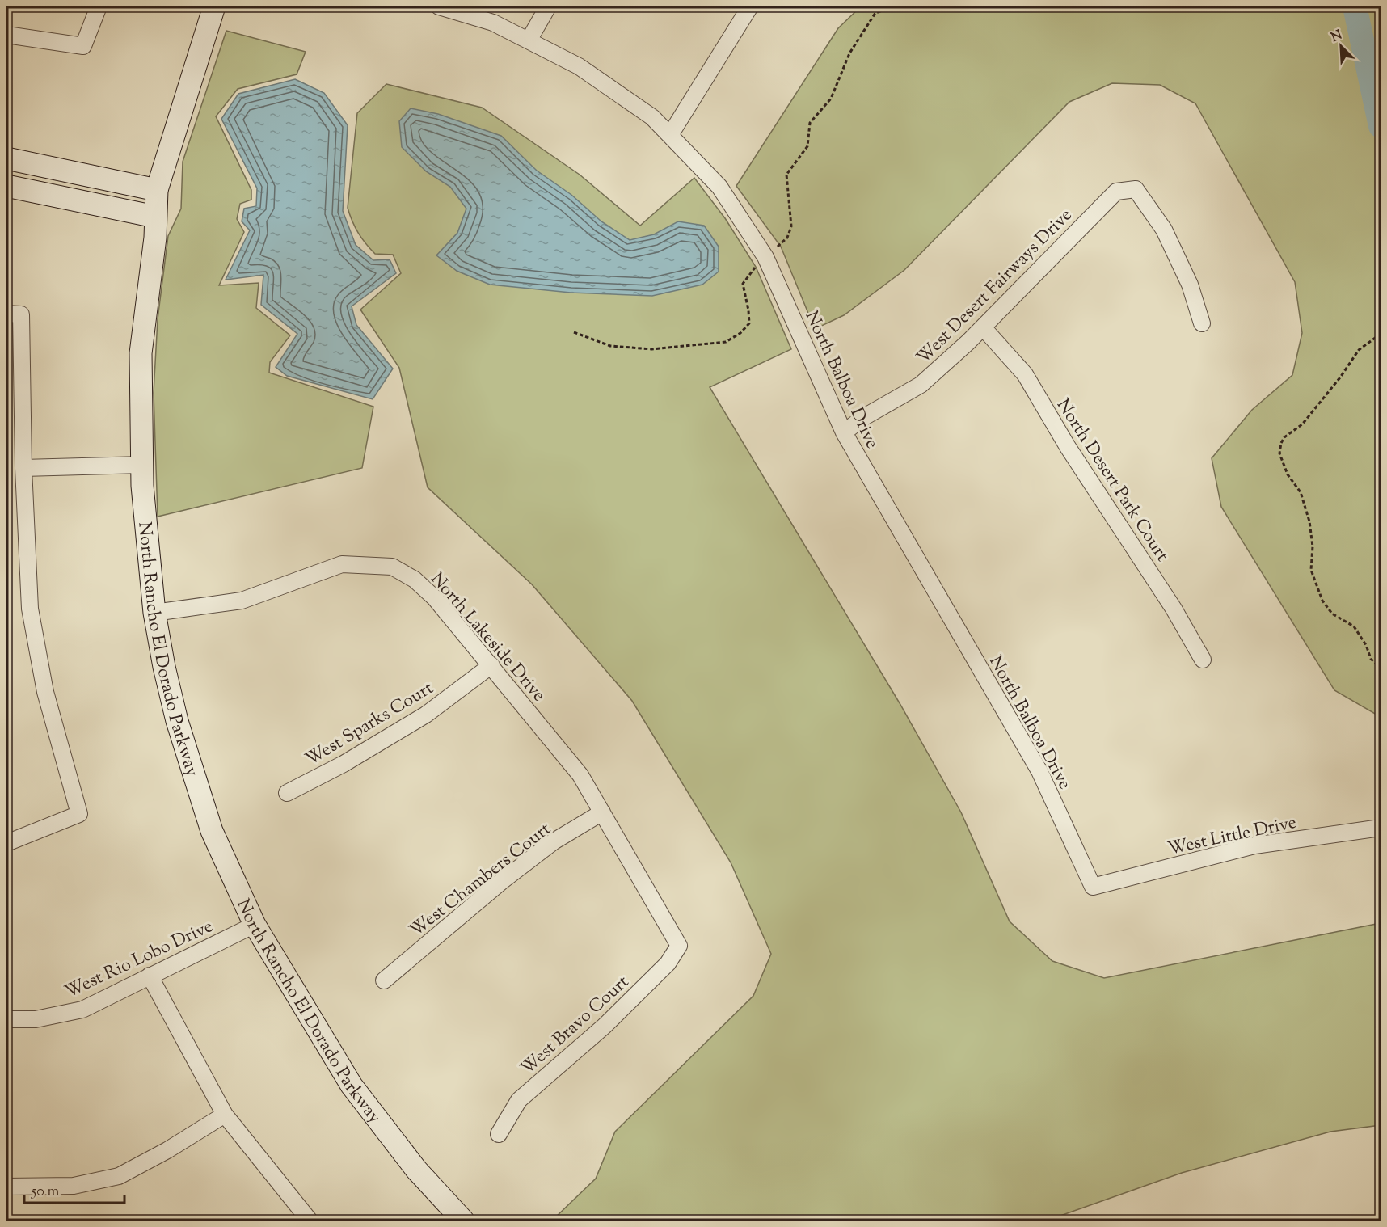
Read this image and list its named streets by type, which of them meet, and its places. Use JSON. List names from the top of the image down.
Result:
{
  "streets": {
    "street": [
      "West Desert Fairways Drive",
      "North Balboa Drive",
      "North Desert Park Court",
      "North Lakeside Drive",
      "North Rancho El Dorado Parkway",
      "West Sparks Court",
      "West Little Drive",
      "West Chambers Court",
      "West Rio Lobo Drive",
      "West Bravo Court"
    ]
  },
  "crossings": [
    ["West Desert Fairways Drive", "North Balboa Drive"],
    ["West Desert Fairways Drive", "North Desert Park Court"],
    ["North Balboa Drive", "West Little Drive"],
    ["North Lakeside Drive", "North Rancho El Dorado Parkway"],
    ["North Lakeside Drive", "West Sparks Court"],
    ["North Lakeside Drive", "West Chambers Court"],
    ["North Lakeside Drive", "West Bravo Court"],
    ["North Rancho El Dorado Parkway", "West Rio Lobo Drive"]
  ],
  "scale_bar": "50 m",
  "north": "top left"
}
